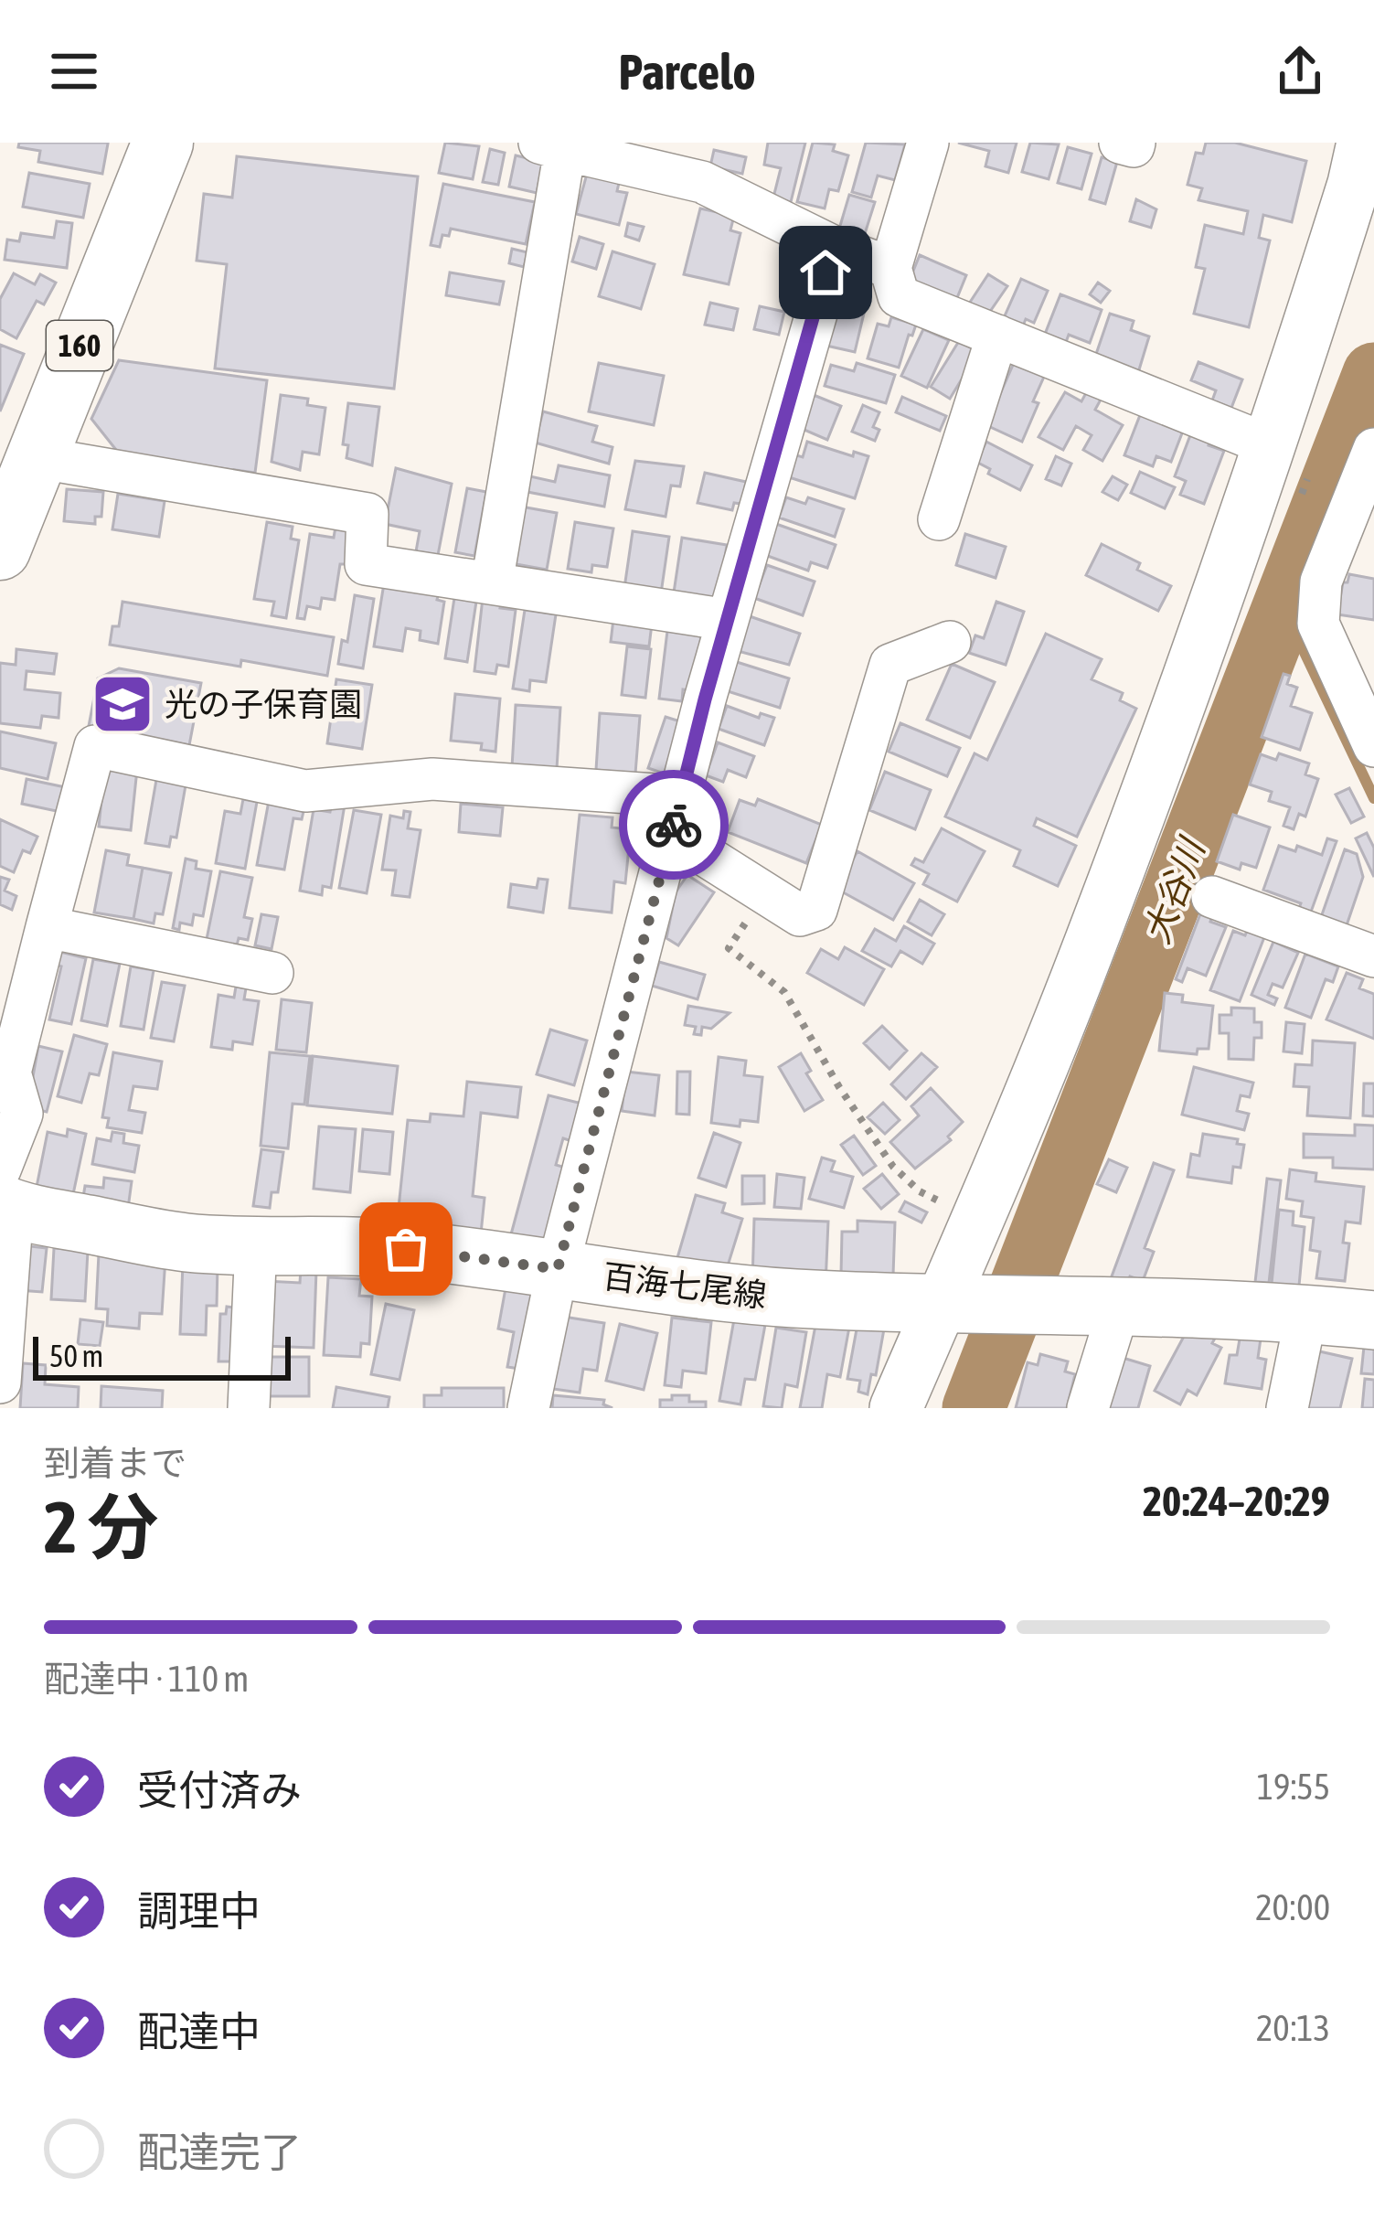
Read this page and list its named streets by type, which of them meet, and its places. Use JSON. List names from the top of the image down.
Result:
{
  "streets": {
    "highway": ["160"],
    "main road": ["百海七尾線"]
  },
  "water": ["大谷川"],
  "places": {
    "school or university": ["光の子保育園"]
  },
  "scale_bar": "50 m",
  "page": {
    "header": "Parcelo",
    "scale": "50 m",
    "heading": ["2 分", "到着まで", "20:24–20:29"],
    "bar": "配達中 · 110 m",
    "list": [
      ["受付済み", "19:55"],
      ["調理中", "20:00"],
      ["配達中", "20:13"],
      "配達完了"
    ]
  }
}
